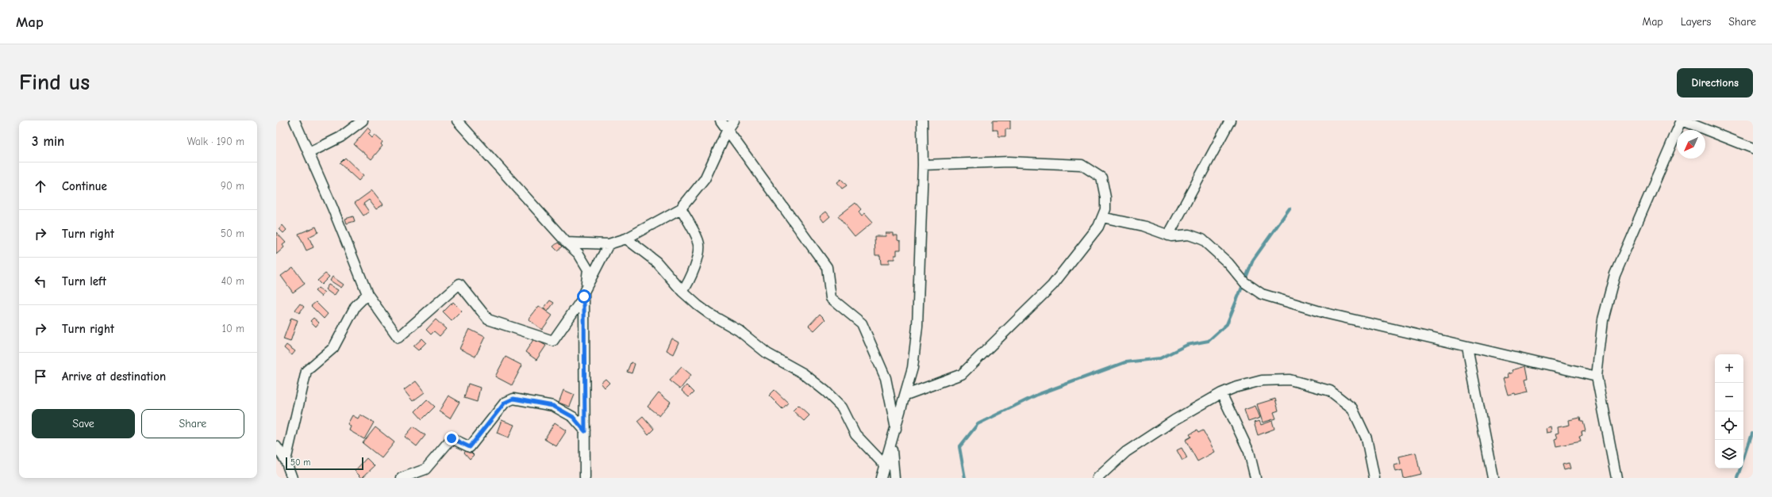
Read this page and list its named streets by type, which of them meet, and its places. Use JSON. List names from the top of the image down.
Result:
{
  "scale_bar": "50 m",
  "north": "bottom left",
  "page": {
    "header": "Map",
    "nav": ["Map", "Layers", "Share"],
    "buttons": [
      "Directions",
      ["Save", "Share"]
    ],
    "title": "Find us",
    "heading": ["3 min", "Walk · 190 m"],
    "list": [
      ["Continue", "90 m"],
      ["Turn right", "50 m"],
      ["Turn left", "40 m"],
      ["Turn right", "10 m"],
      "Arrive at destination"
    ],
    "map_buttons": ["+", "−"],
    "scale": "50 m"
  }
}
